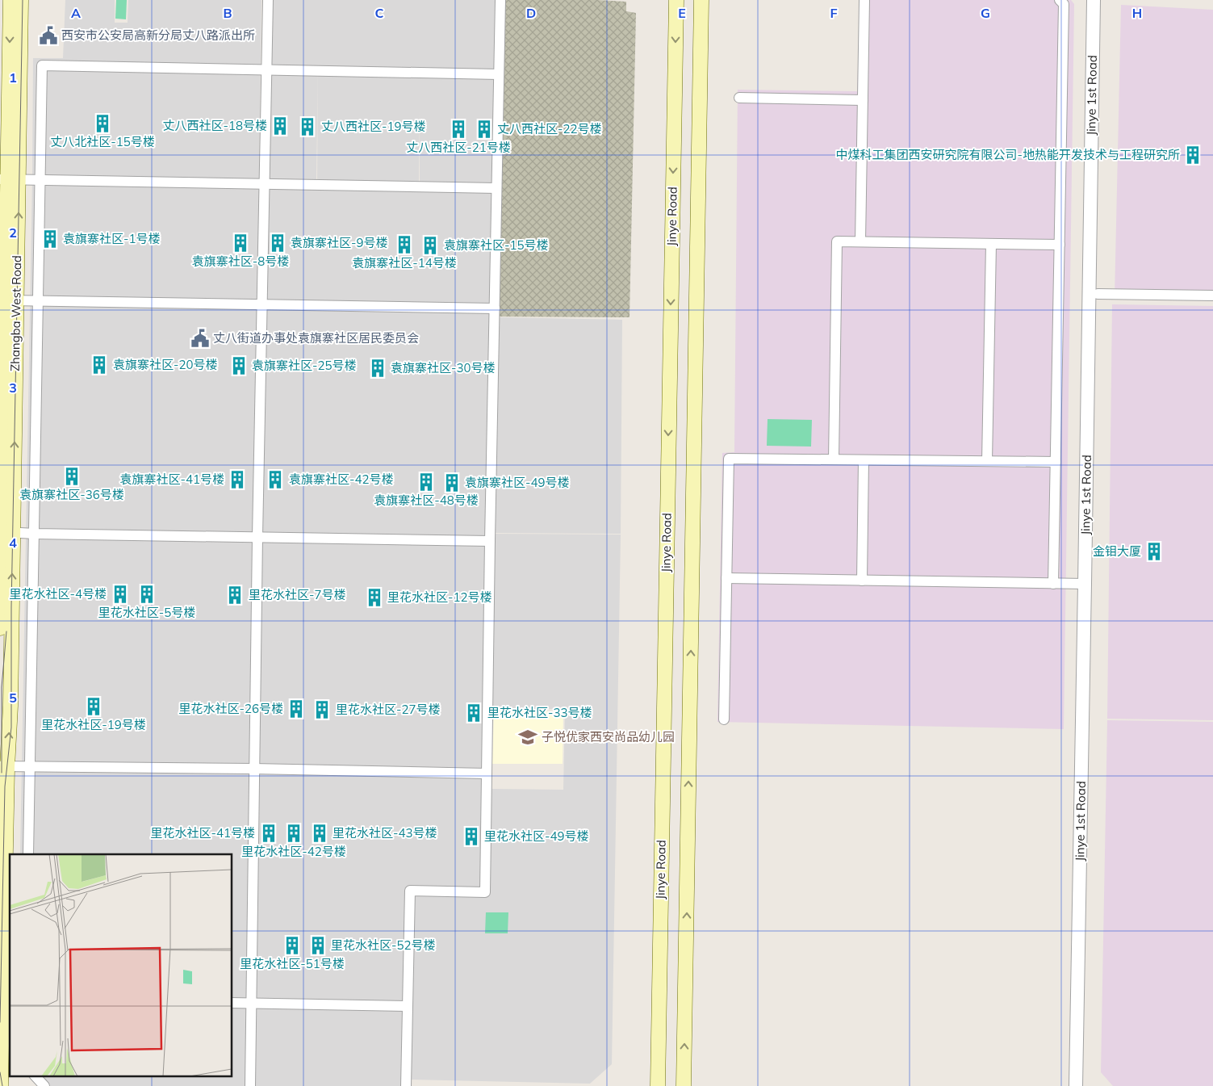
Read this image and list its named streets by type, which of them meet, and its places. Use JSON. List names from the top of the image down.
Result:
{
  "streets": {
    "main road": ["Jinye Road", "Zhangba West Road"],
    "street": ["Jinye 1st Road"]
  },
  "places": {
    "public building": ["西安市公安局高新分局丈八路派出所", "丈八街道办事处袁旗寨社区居民委员会"],
    "building": [
      "丈八北社区-15号楼",
      "丈八西社区-18号楼",
      "丈八西社区-19号楼",
      "丈八西社区-21号楼",
      "丈八西社区-22号楼",
      "中煤科工集团西安研究院有限公司-地热能开发技术与工程研究所",
      "袁旗寨社区-1号楼",
      "袁旗寨社区-8号楼",
      "袁旗寨社区-9号楼",
      "袁旗寨社区-14号楼",
      "袁旗寨社区-15号楼",
      "袁旗寨社区-20号楼",
      "袁旗寨社区-25号楼",
      "袁旗寨社区-30号楼",
      "袁旗寨社区-36号楼",
      "袁旗寨社区-41号楼",
      "袁旗寨社区-42号楼",
      "袁旗寨社区-48号楼",
      "袁旗寨社区-49号楼",
      "金钼大厦",
      "里花水社区-4号楼",
      "里花水社区-5号楼",
      "里花水社区-7号楼",
      "里花水社区-12号楼",
      "里花水社区-19号楼",
      "里花水社区-26号楼",
      "里花水社区-27号楼",
      "里花水社区-33号楼",
      "里花水社区-41号楼",
      "里花水社区-42号楼",
      "里花水社区-43号楼",
      "里花水社区-49号楼",
      "里花水社区-51号楼",
      "里花水社区-52号楼"
    ],
    "school or university": ["子悦优家西安尚品幼儿园"]
  },
  "grid": {
    "columns": [
      "A",
      "B",
      "C",
      "D",
      "E",
      "F",
      "G",
      "H"
    ],
    "rows": [
      "1",
      "2",
      "3",
      "4",
      "5"
    ]
  }
}
